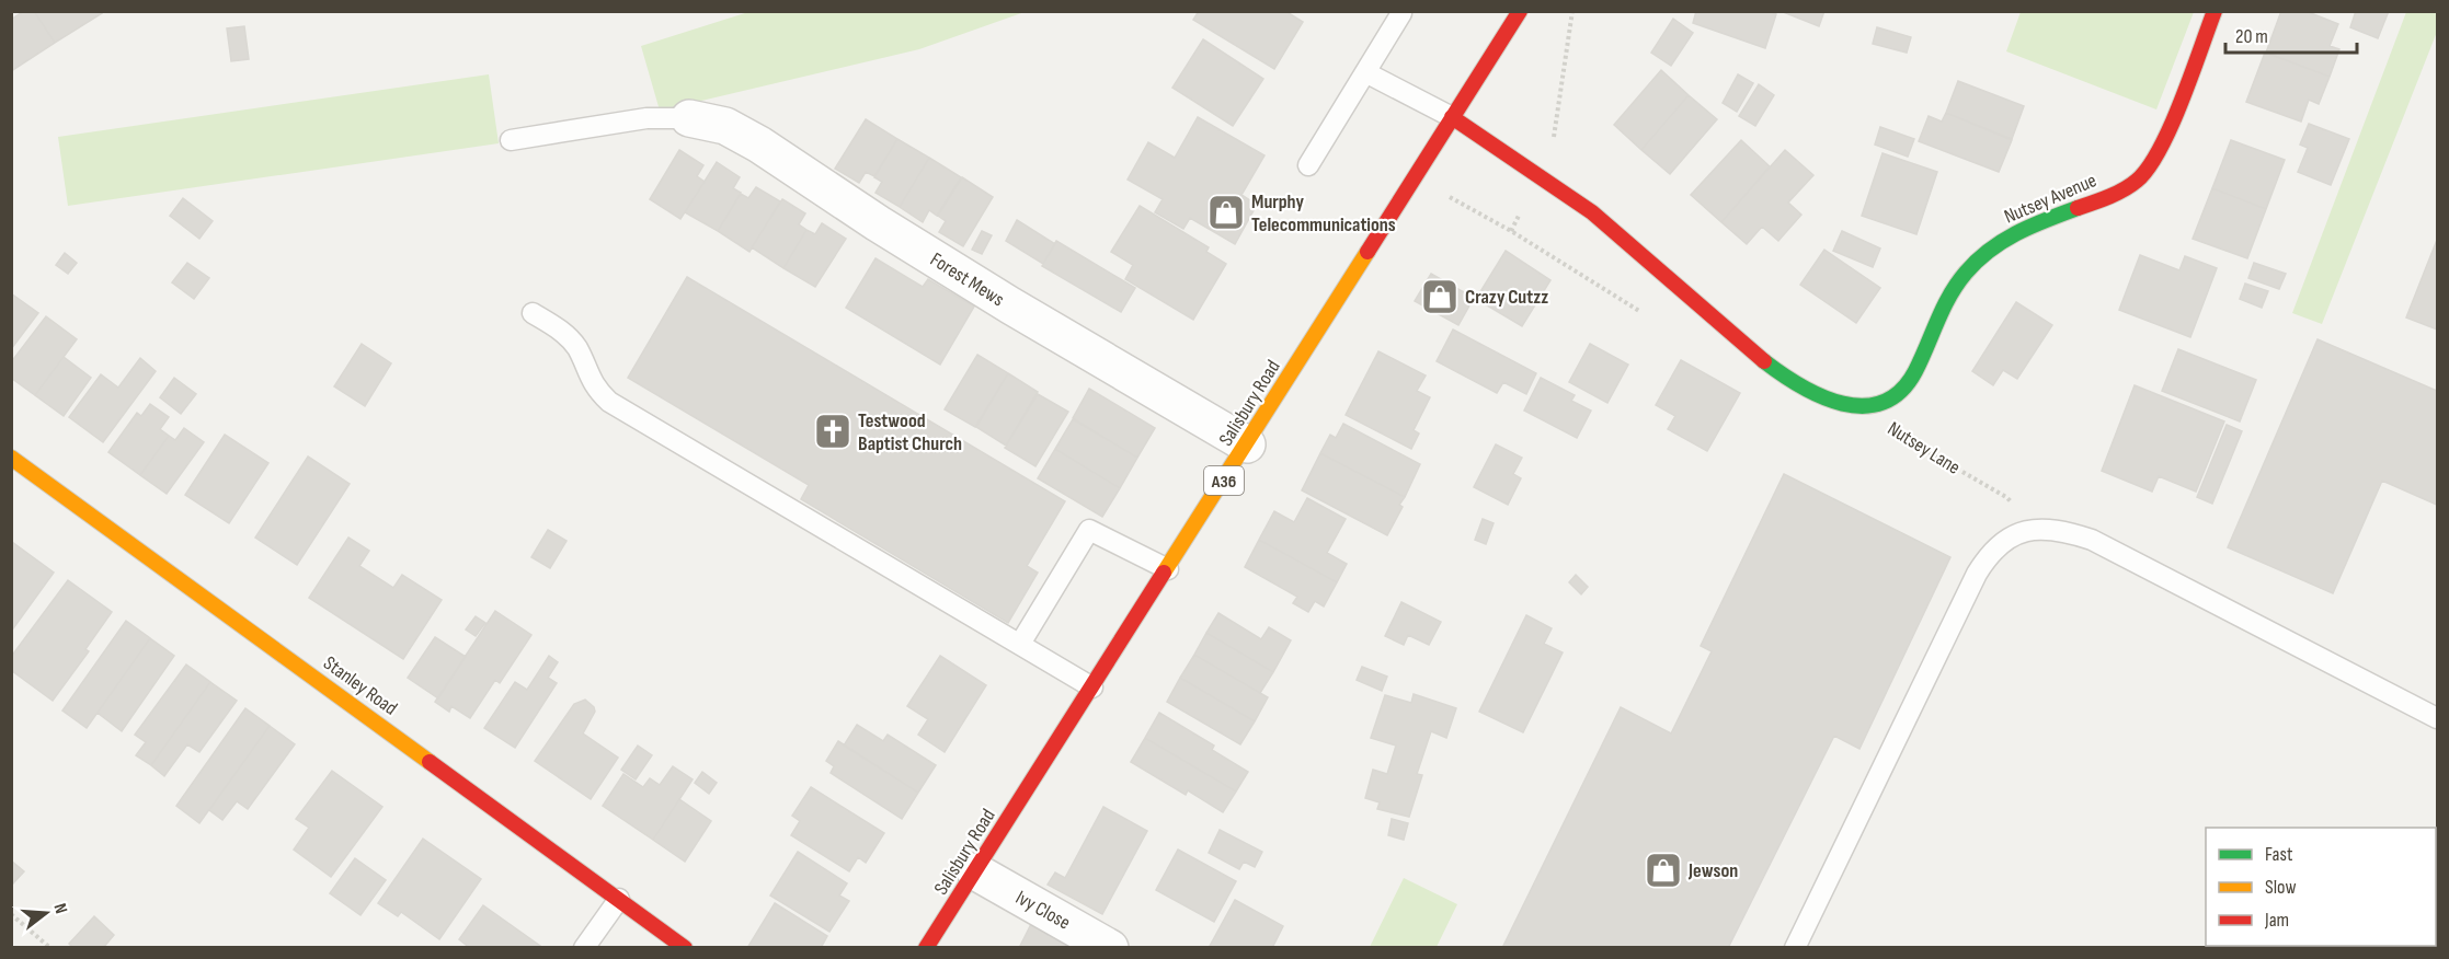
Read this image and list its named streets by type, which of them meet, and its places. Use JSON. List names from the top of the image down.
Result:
{
  "streets": {
    "street": [
      "Nutsey Avenue",
      "Forest Mews",
      "Salisbury Road",
      "Nutsey Lane",
      "A36",
      "Stanley Road",
      "Ivy Close"
    ]
  },
  "crossings": [
    ["Nutsey Avenue", "Nutsey Lane"],
    ["Forest Mews", "Salisbury Road"],
    ["Salisbury Road", "Nutsey Lane"],
    ["Salisbury Road", "Ivy Close"]
  ],
  "places": {
    "shop": ["Murphy Telecommunications", "Crazy Cutzz", "Jewson"],
    "church": ["Testwood Baptist Church"]
  },
  "legend": ["Fast", "Slow", "Jam"],
  "scale_bar": "20 m",
  "north": "right"
}
